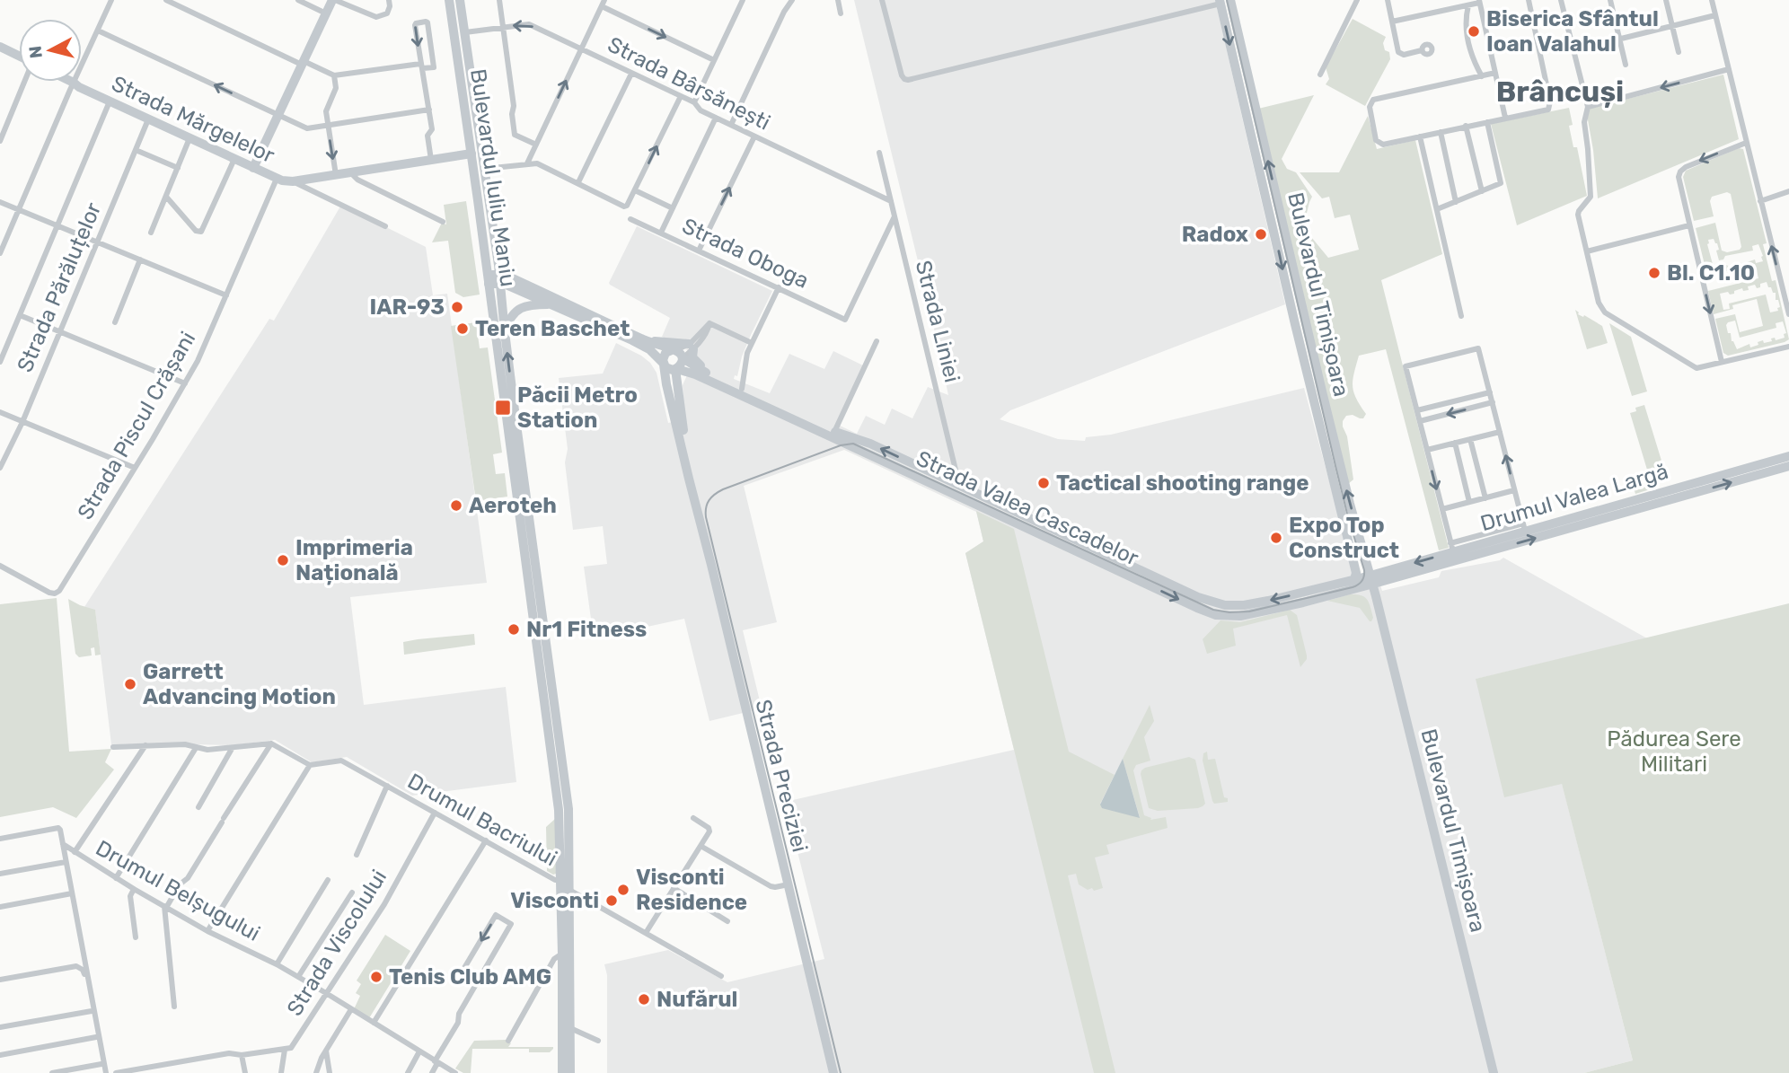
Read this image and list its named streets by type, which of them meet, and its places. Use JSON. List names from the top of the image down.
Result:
{
  "streets": {
    "main road": [
      "Strada Mărgelelor",
      "Bulevardul Iuliu Maniu",
      "Bulevardul Timișoara",
      "Drumul Valea Largă",
      "Strada Valea Cascadelor",
      "Strada Preciziei"
    ],
    "street": [
      "Strada Bârsănești",
      "Strada Oboga",
      "Strada Părăluțelor",
      "Strada Liniei",
      "Strada Piscul Crășani",
      "Drumul Bacriului",
      "Drumul Belșugului",
      "Strada Viscolului"
    ]
  },
  "crossings": [
    ["Strada Bârsănești", "Bulevardul Iuliu Maniu"],
    ["Strada Bârsănești", "Strada Liniei"],
    ["Strada Mărgelelor", "Bulevardul Iuliu Maniu"],
    ["Strada Mărgelelor", "Strada Părăluțelor"],
    ["Strada Mărgelelor", "Strada Piscul Crășani"],
    ["Bulevardul Iuliu Maniu", "Strada Valea Cascadelor"],
    ["Bulevardul Iuliu Maniu", "Drumul Bacriului"],
    ["Strada Oboga", "Strada Liniei"],
    ["Bulevardul Timișoara", "Drumul Valea Largă"],
    ["Bulevardul Timișoara", "Strada Valea Cascadelor"],
    ["Strada Liniei", "Strada Valea Cascadelor"],
    ["Drumul Valea Largă", "Strada Valea Cascadelor"],
    ["Strada Valea Cascadelor", "Strada Preciziei"],
    ["Drumul Bacriului", "Strada Viscolului"],
    ["Drumul Belșugului", "Strada Viscolului"]
  ],
  "districts": ["Brâncuși"],
  "parks": ["Pădurea Sere Militari"],
  "places": {
    "other": [
      "Biserica Sfântul Ioan Valahul",
      "Radox",
      "Bl. C1.10",
      "IAR-93",
      "Teren Baschet",
      "Tactical shooting range",
      "Aeroteh",
      "Expo Top Construct",
      "Imprimeria Națională",
      "Nr1 Fitness",
      "Garrett Advancing Motion",
      "Visconti Residence",
      "Visconti",
      "Tenis Club AMG",
      "Nufărul"
    ],
    "transit": ["Păcii Metro Station"]
  },
  "north": "left"
}
